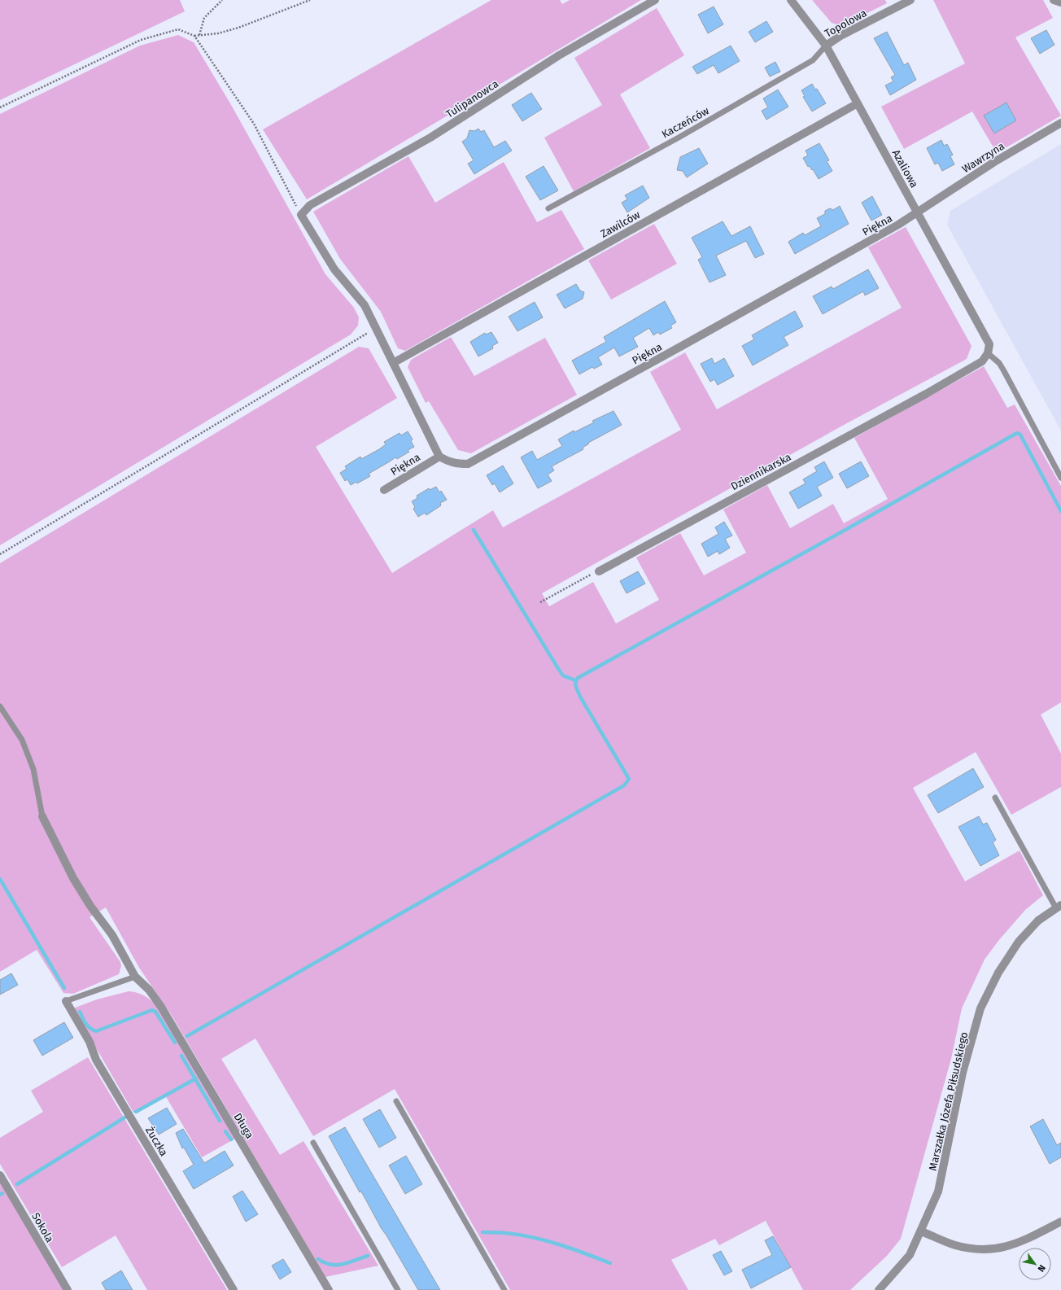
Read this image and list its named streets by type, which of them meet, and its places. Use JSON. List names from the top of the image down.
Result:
{
  "streets": {
    "street": [
      "Topolowa",
      "Tulipanowca",
      "Wawrzyna",
      "Azaliowa",
      "Zawilców",
      "Piękna",
      "Dziennikarska",
      "Marszałka Józefa Piłsudskiego",
      "Długa",
      "Żuczka",
      "Sokola"
    ],
    "lane": ["Kaczeńców"]
  },
  "crossings": [
    ["Topolowa", "Kaczeńców"],
    ["Topolowa", "Azaliowa"],
    ["Kaczeńców", "Azaliowa"],
    ["Wawrzyna", "Azaliowa"],
    ["Wawrzyna", "Piękna"],
    ["Azaliowa", "Zawilców"],
    ["Azaliowa", "Piękna"],
    ["Azaliowa", "Dziennikarska"]
  ],
  "north": "bottom right"
}
